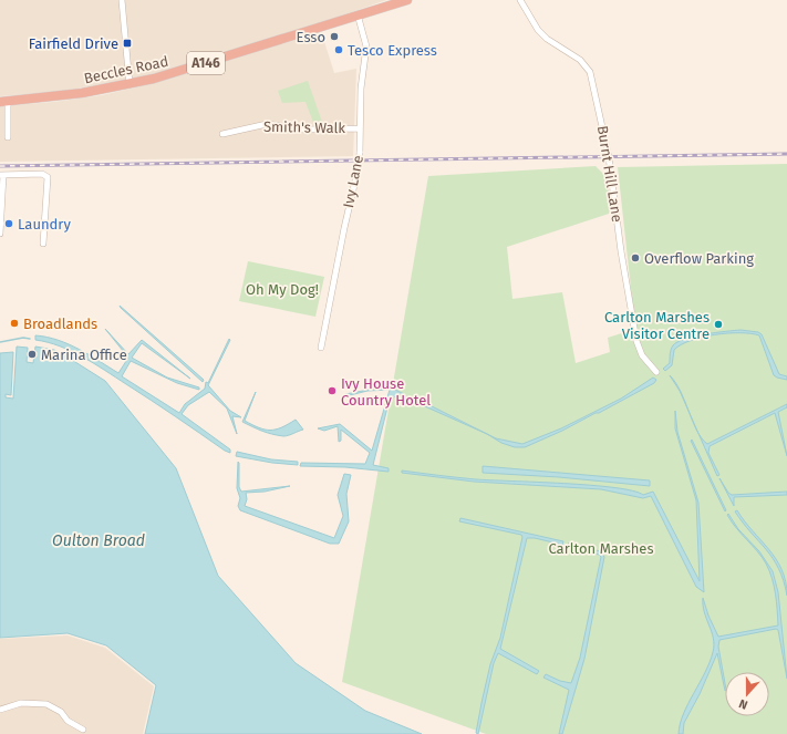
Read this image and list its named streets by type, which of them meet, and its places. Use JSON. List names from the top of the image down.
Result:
{
  "streets": {
    "highway": ["A146", "Beccles Road"],
    "street": ["Smith's Walk", "Burnt Hill Lane", "Ivy Lane"]
  },
  "crossings": [
    ["Beccles Road", "Ivy Lane"],
    ["Smith's Walk", "Ivy Lane"]
  ],
  "water": ["Oulton Broad"],
  "parks": ["Oh My Dog!", "Carlton Marshes"],
  "places": {
    "other": [
      "Esso",
      "Tesco Express",
      "Laundry",
      "Overflow Parking",
      "Broadlands",
      "Carlton Marshes Visitor Centre",
      "Marina Office",
      "Ivy House Country Hotel"
    ],
    "transit": ["Fairfield Drive"]
  },
  "north": "bottom"
}
